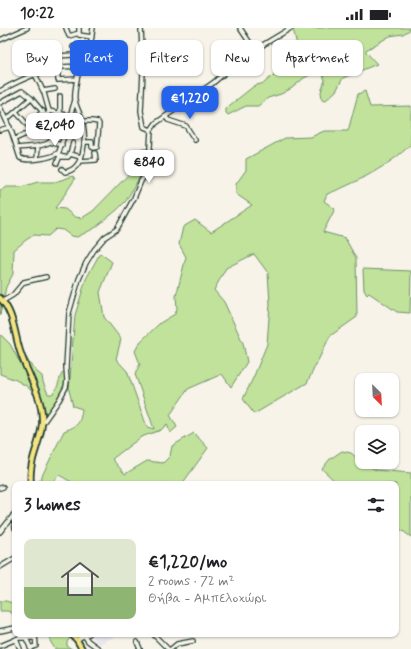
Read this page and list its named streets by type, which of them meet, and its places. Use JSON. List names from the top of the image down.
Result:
{
  "north": "bottom right",
  "page": {
    "status": "10:22",
    "chip": [
      "Buy",
      "Rent",
      "Filters",
      "New",
      "Apartment"
    ],
    "price": ["€1,220", "€2,040", "€840"],
    "heading": "3 homes",
    "list": [
      {
        "name": "€1,220/mo",
        "note": "2 rooms · 72 m² · Θήβα - Αμπελοχώρι"
      }
    ]
  }
}
